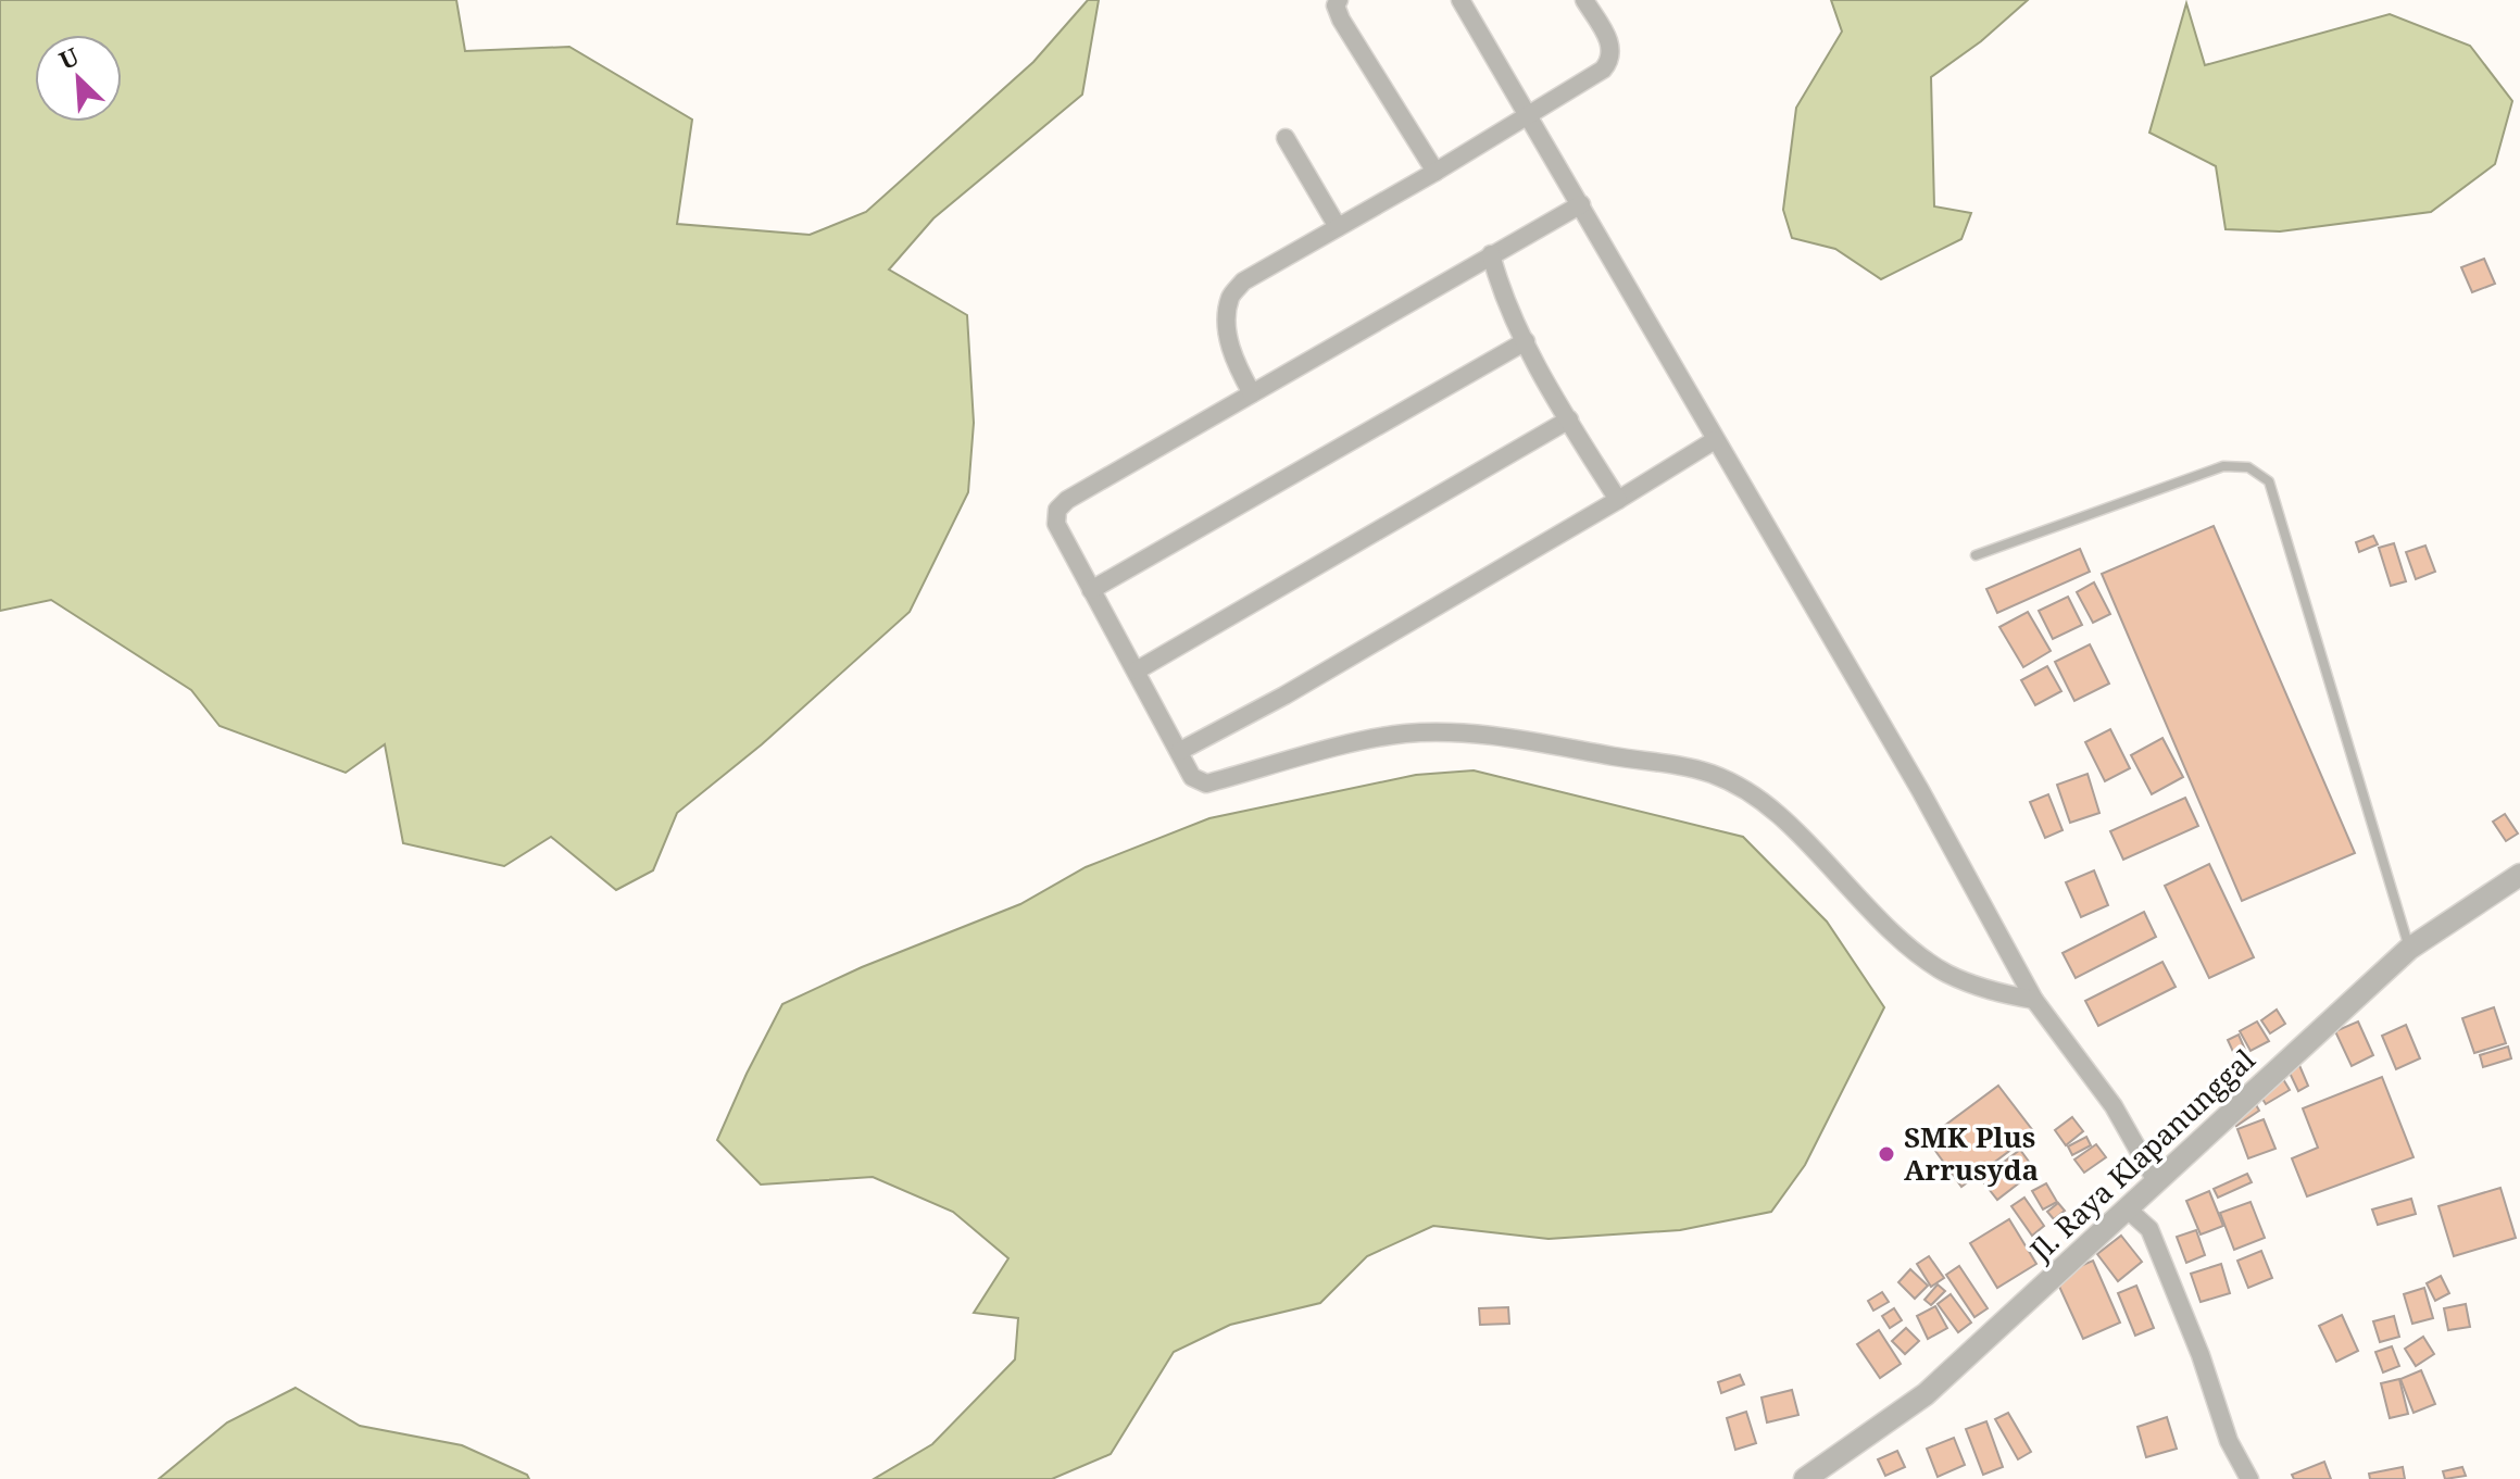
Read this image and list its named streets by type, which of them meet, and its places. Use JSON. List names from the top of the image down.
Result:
{
  "streets": {
    "street": ["Jl. Raya Klapanunggal"]
  },
  "places": ["SMK Plus Arrusyda"],
  "north": "top left"
}
